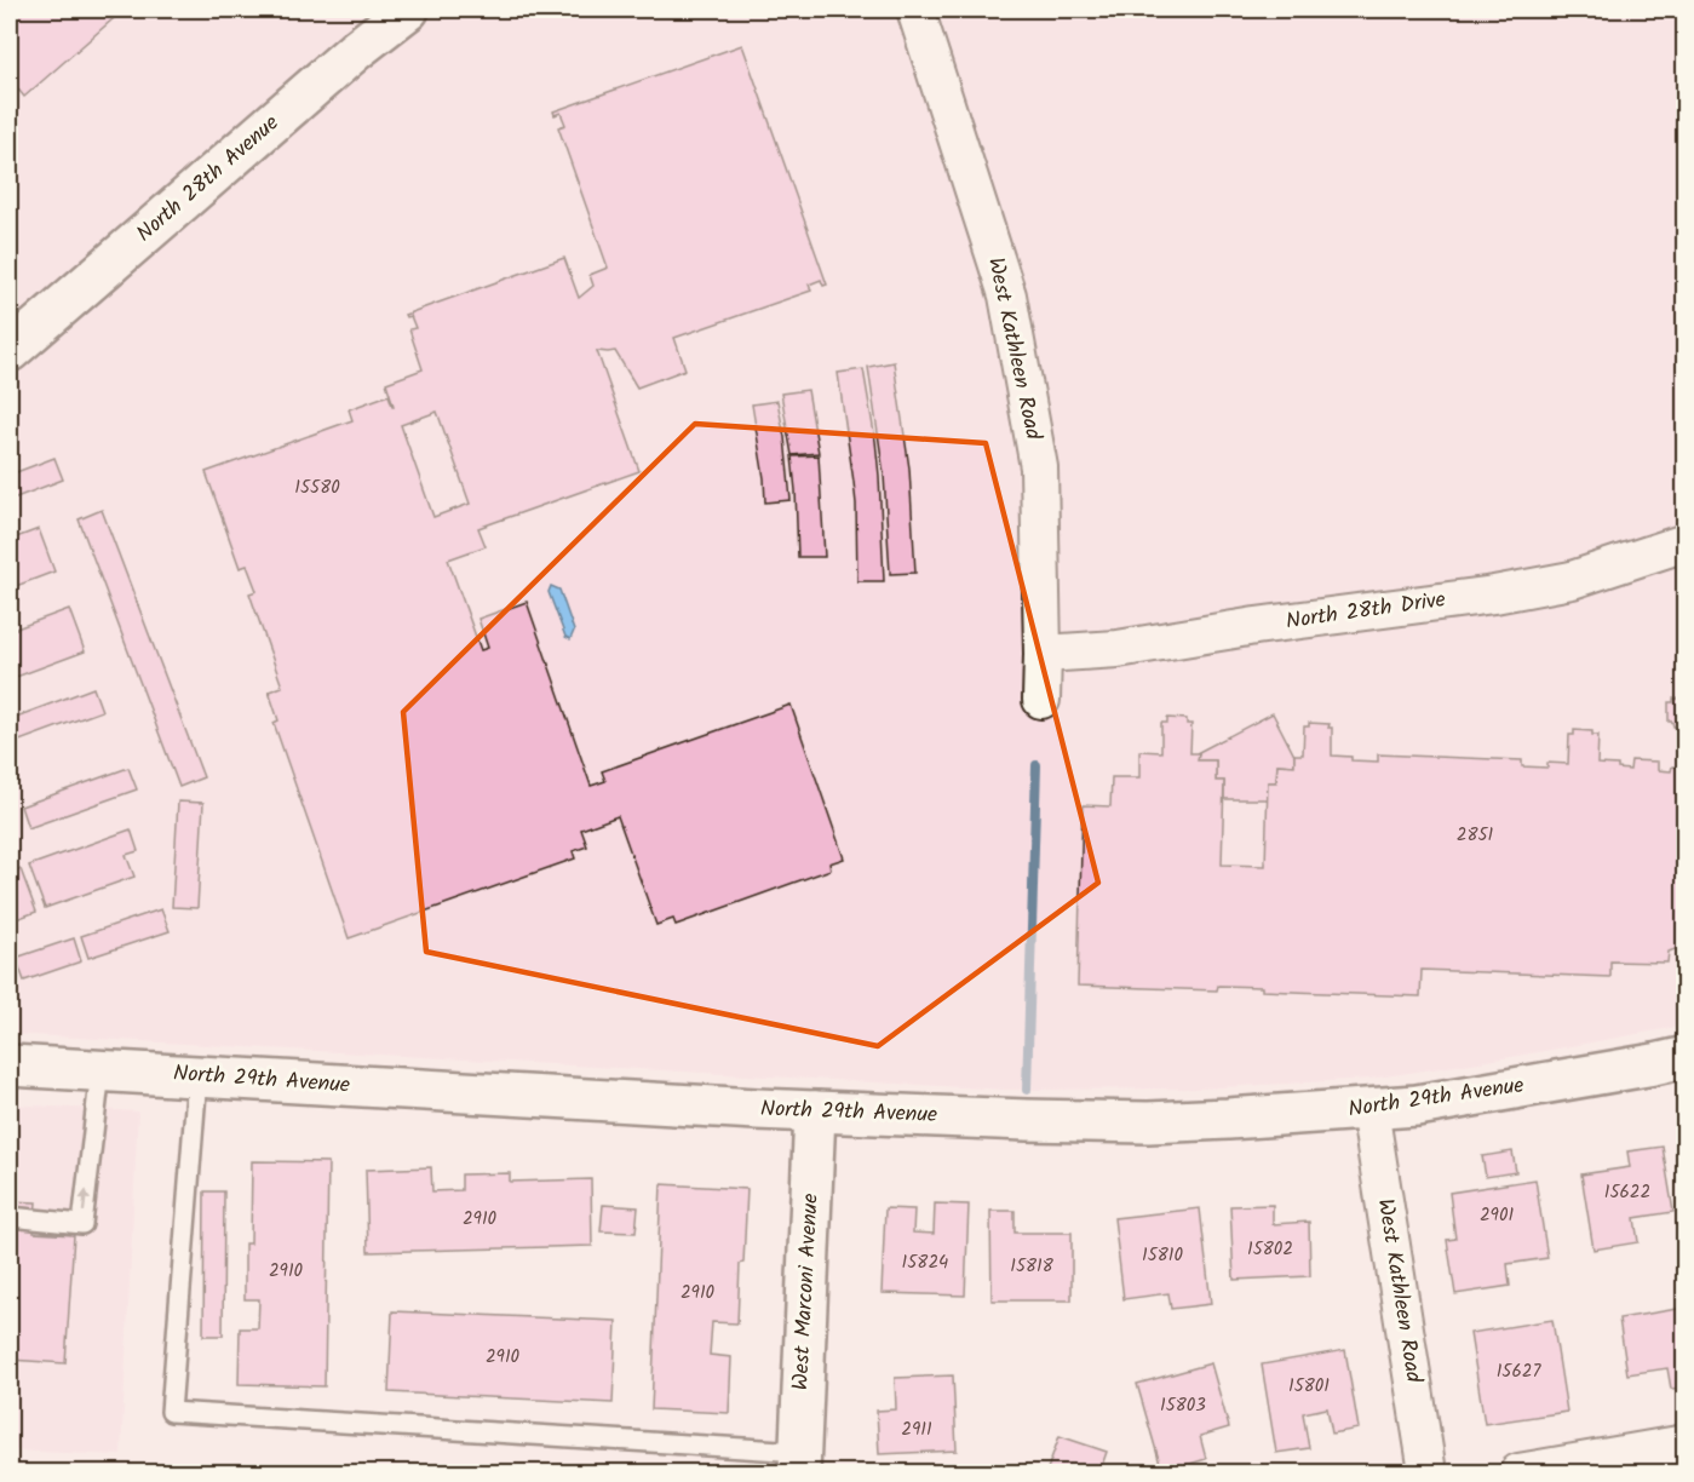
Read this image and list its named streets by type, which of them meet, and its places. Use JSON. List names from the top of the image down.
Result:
{
  "streets": {
    "street": [
      "North 28th Avenue",
      "West Kathleen Road",
      "North 28th Drive",
      "North 29th Avenue",
      "West Marconi Avenue"
    ]
  },
  "crossings": [
    ["West Kathleen Road", "North 28th Drive"],
    ["West Kathleen Road", "North 29th Avenue"],
    ["North 29th Avenue", "West Marconi Avenue"]
  ],
  "house_numbers": [
    "15580",
    "2851",
    "15622",
    "2901",
    "2910",
    "15802",
    "15810",
    "15824",
    "15818",
    "2910",
    "2910",
    "2910",
    "15627",
    "15801",
    "15803",
    "2911"
  ]
}
